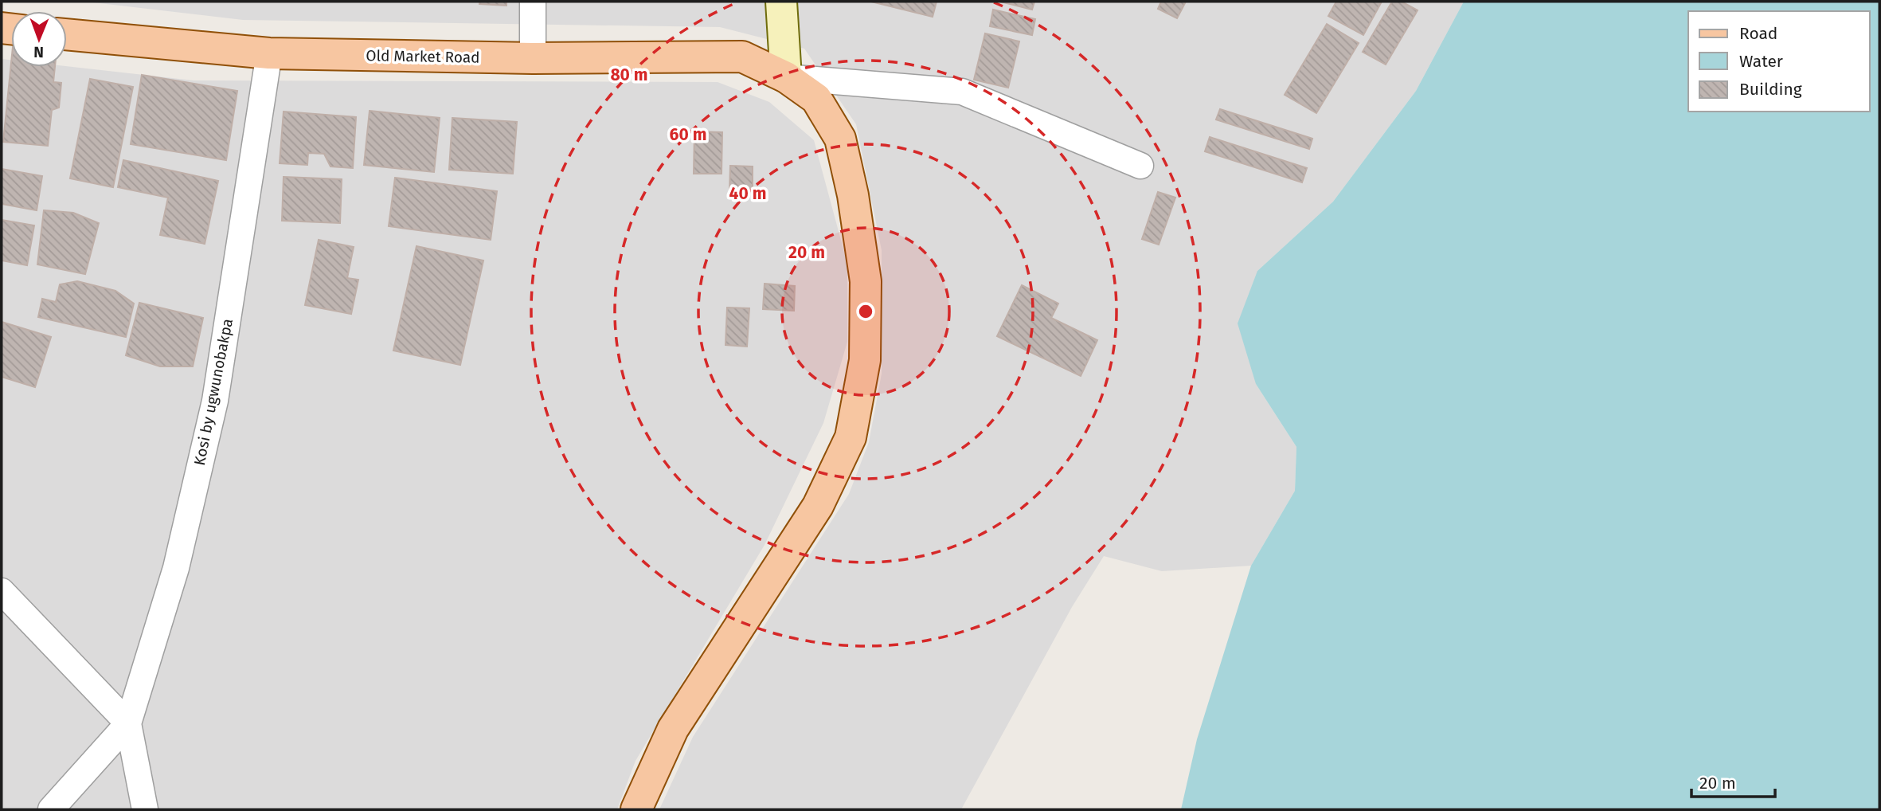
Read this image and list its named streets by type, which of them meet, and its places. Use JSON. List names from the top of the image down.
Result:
{
  "streets": {
    "main road": ["Old Market Road"],
    "street": ["Kosi by ugwunobakpa"]
  },
  "crossings": [
    ["Old Market Road", "Kosi by ugwunobakpa"]
  ],
  "legend": ["Road", "Water", "Building"],
  "scale_bar": "20 m",
  "north": "bottom",
  "rings": [
    "80 m",
    "60 m",
    "40 m",
    "20 m"
  ]
}
